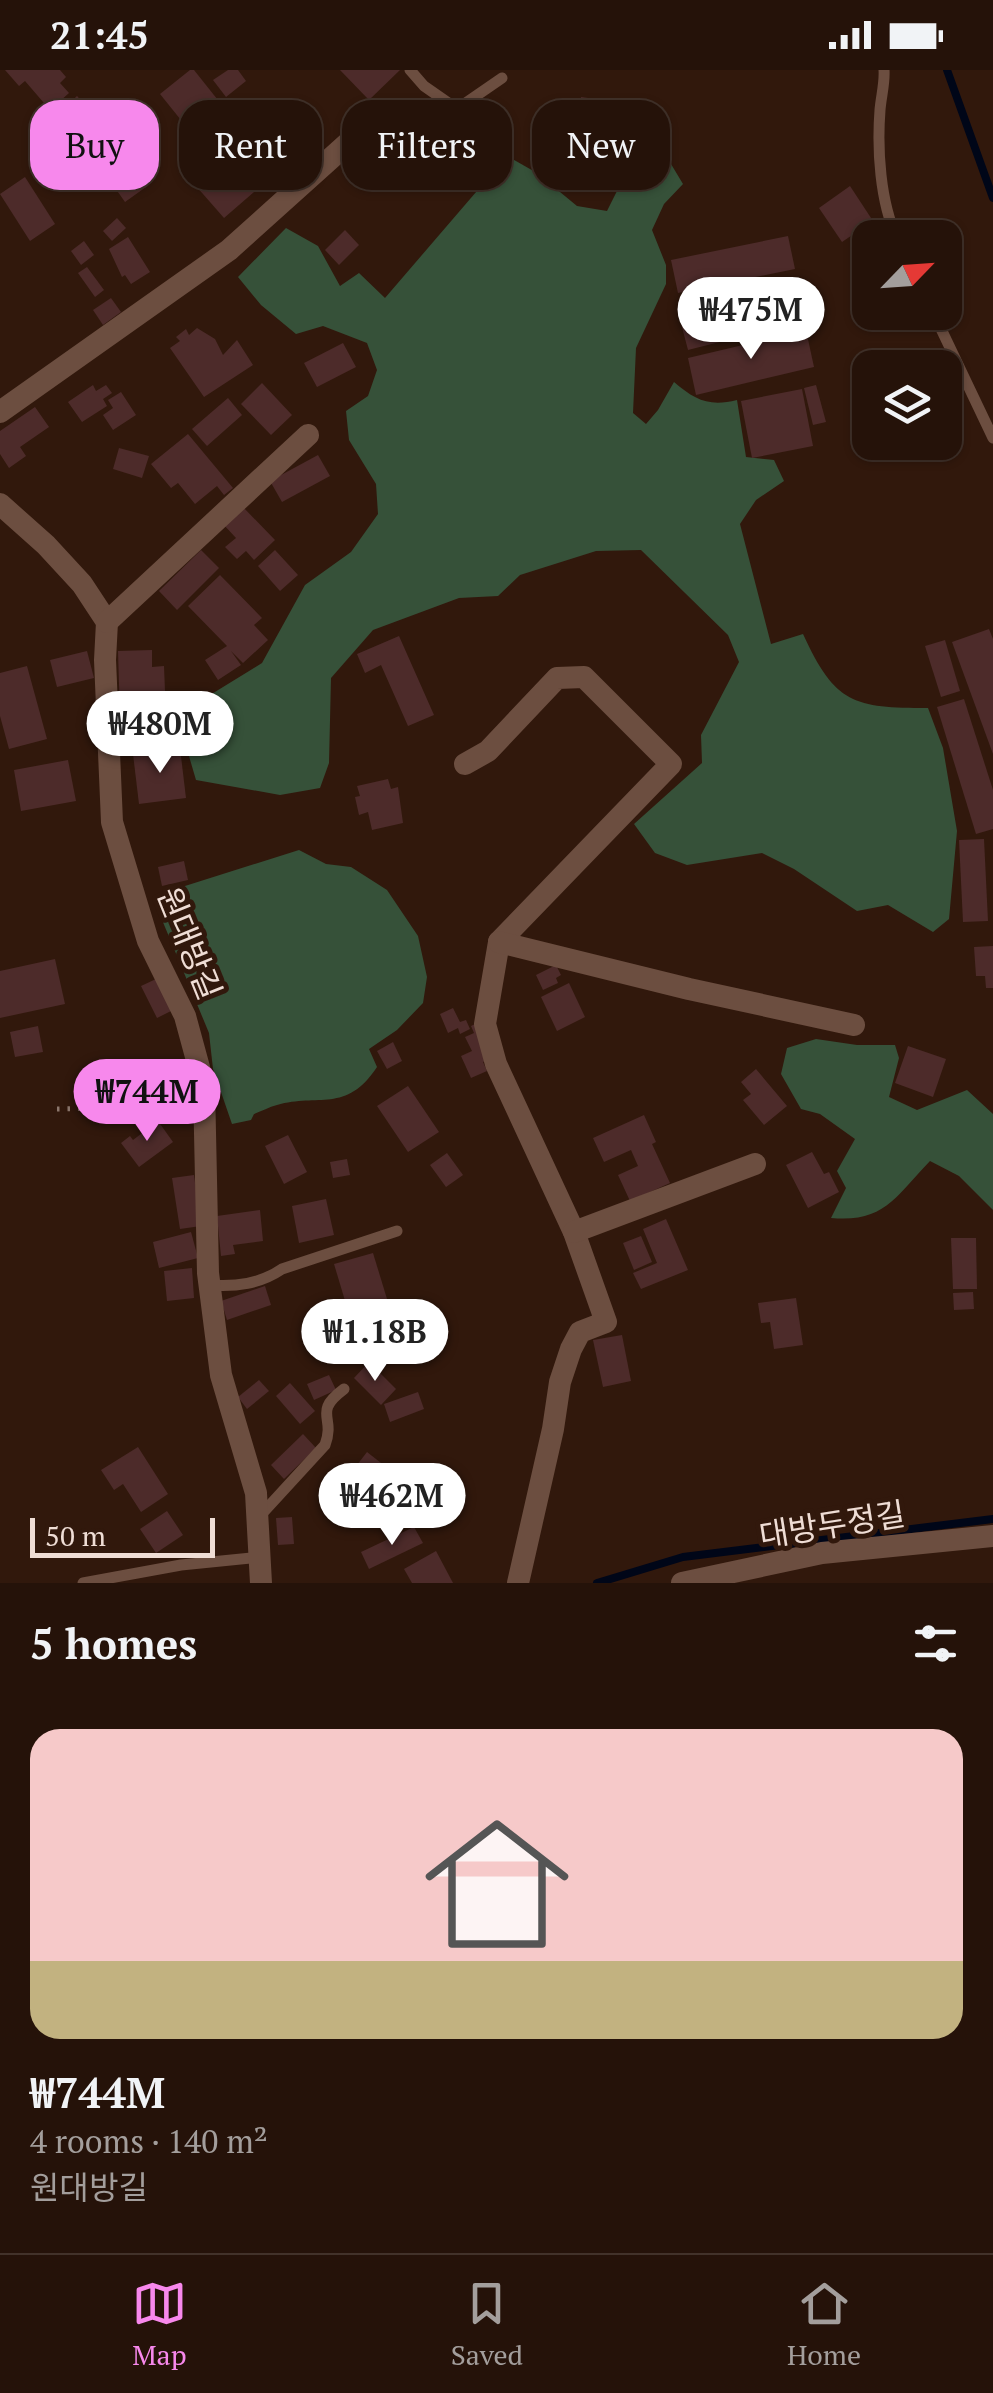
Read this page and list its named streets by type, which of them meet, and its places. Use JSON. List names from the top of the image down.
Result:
{
  "streets": {
    "street": ["원대방길", "대방두정길"]
  },
  "scale_bar": "50 m",
  "north": "top right",
  "page": {
    "status": "21:45",
    "chip": [
      "Buy",
      "Rent",
      "Filters",
      "New"
    ],
    "price": [
      "₩475M",
      "₩480M",
      "₩744M",
      "₩1.18B",
      "₩462M"
    ],
    "scale": "50 m",
    "heading": "5 homes",
    "list": [
      {
        "name": "₩744M",
        "note": "4 rooms · 140 m² · 원대방길"
      }
    ],
    "tabs": ["Map", "Saved", "Home"]
  }
}
